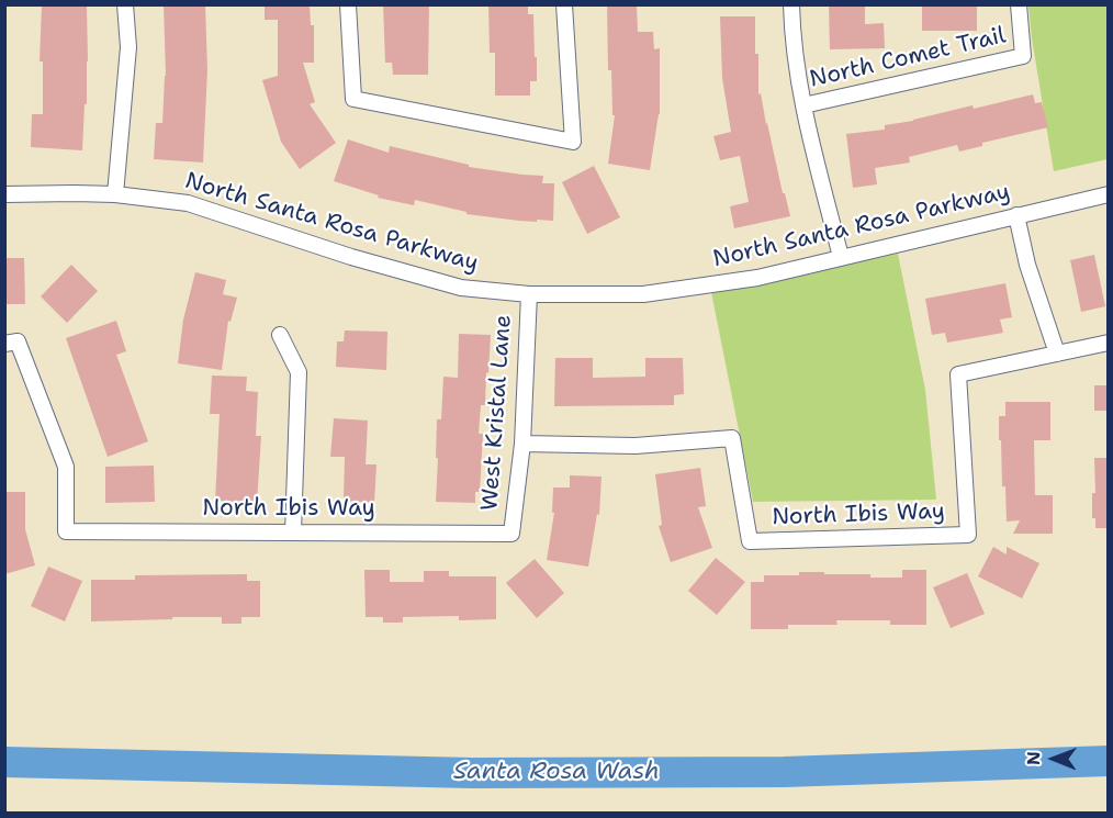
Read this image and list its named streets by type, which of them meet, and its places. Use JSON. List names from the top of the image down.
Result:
{
  "streets": {
    "street": [
      "North Comet Trail",
      "North Santa Rosa Parkway",
      "West Kristal Lane",
      "North Ibis Way"
    ]
  },
  "crossings": [
    ["North Santa Rosa Parkway", "West Kristal Lane"],
    ["West Kristal Lane", "North Ibis Way"]
  ],
  "water": ["Santa Rosa Wash"],
  "north": "left"
}
